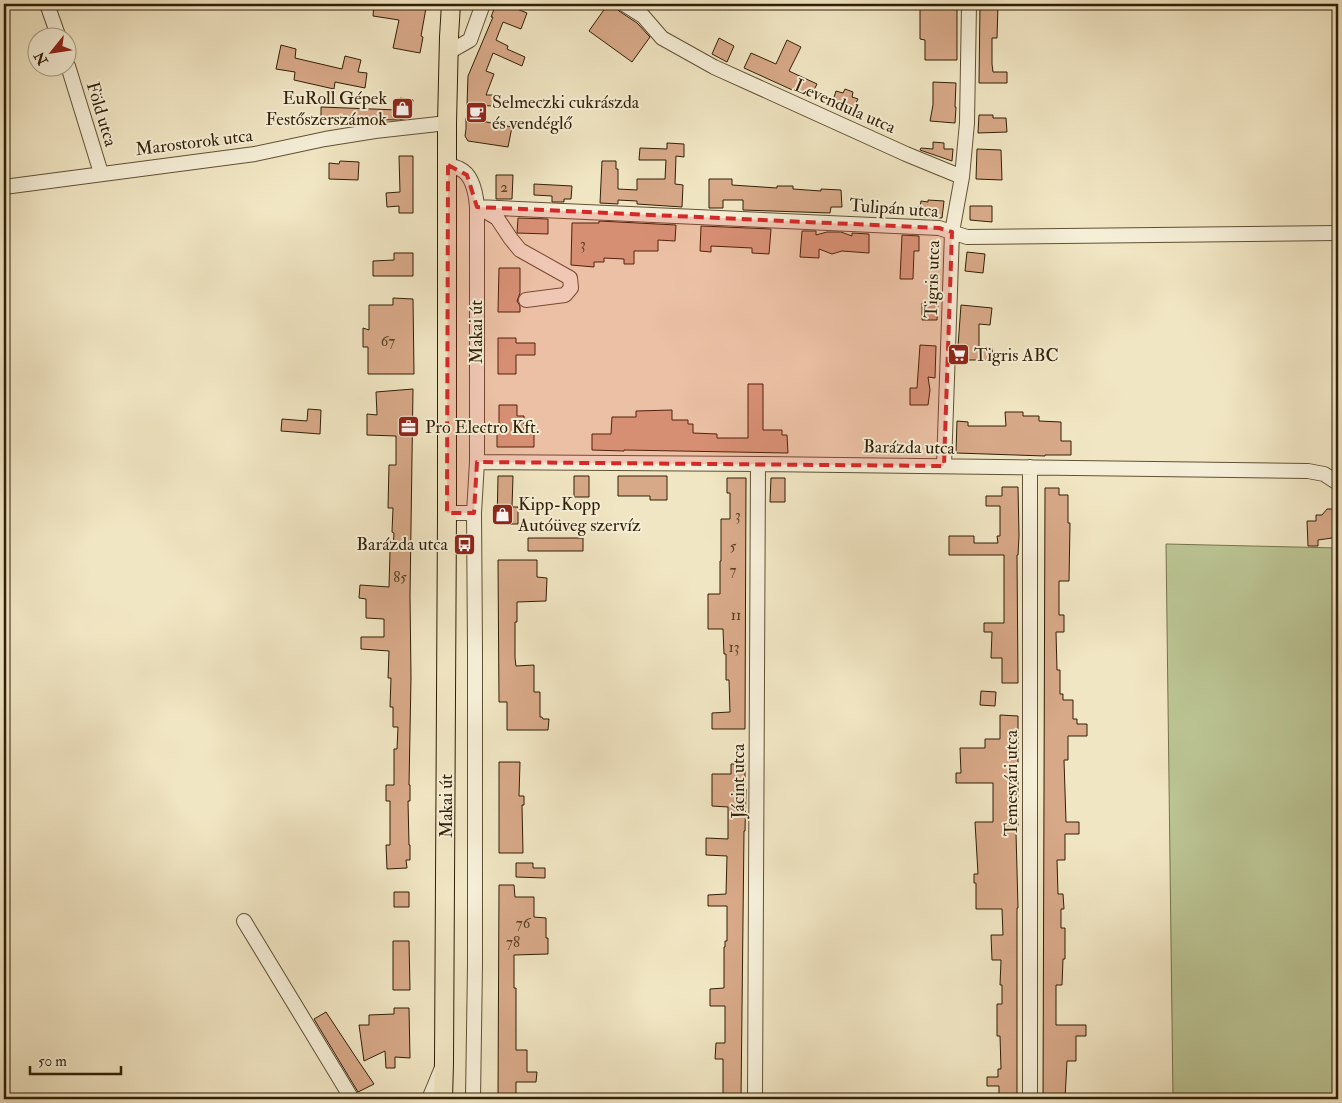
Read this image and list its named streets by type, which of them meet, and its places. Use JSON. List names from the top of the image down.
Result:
{
  "streets": {
    "main road": ["Makai út"],
    "street": [
      "Levendula utca",
      "Föld utca",
      "Marostorok utca",
      "Tulipán utca",
      "Tigris utca",
      "Barázda utca",
      "Jácint utca",
      "Temesvári utca"
    ]
  },
  "crossings": [
    ["Levendula utca", "Tigris utca"],
    ["Föld utca", "Marostorok utca"],
    ["Marostorok utca", "Makai út"],
    ["Tulipán utca", "Tigris utca"],
    ["Tulipán utca", "Makai út"],
    ["Tigris utca", "Barázda utca"],
    ["Makai út", "Barázda utca"],
    ["Barázda utca", "Jácint utca"],
    ["Barázda utca", "Temesvári utca"]
  ],
  "places": {
    "shop": ["EuRoll Gépek Festőszerszámok", "Kipp-Kopp Autóüveg szervíz"],
    "cafe": ["Selmeczki cukrászda és vendéglő"],
    "supermarket": ["Tigris ABC"],
    "office": ["Pro Electro Kft."],
    "bus stop": ["Barázda utca"]
  },
  "house_numbers": [
    "2",
    "3",
    "67",
    "3",
    "5",
    "7",
    "85",
    "11",
    "13",
    "76",
    "78"
  ],
  "scale_bar": "50 m",
  "north": "bottom left"
}
